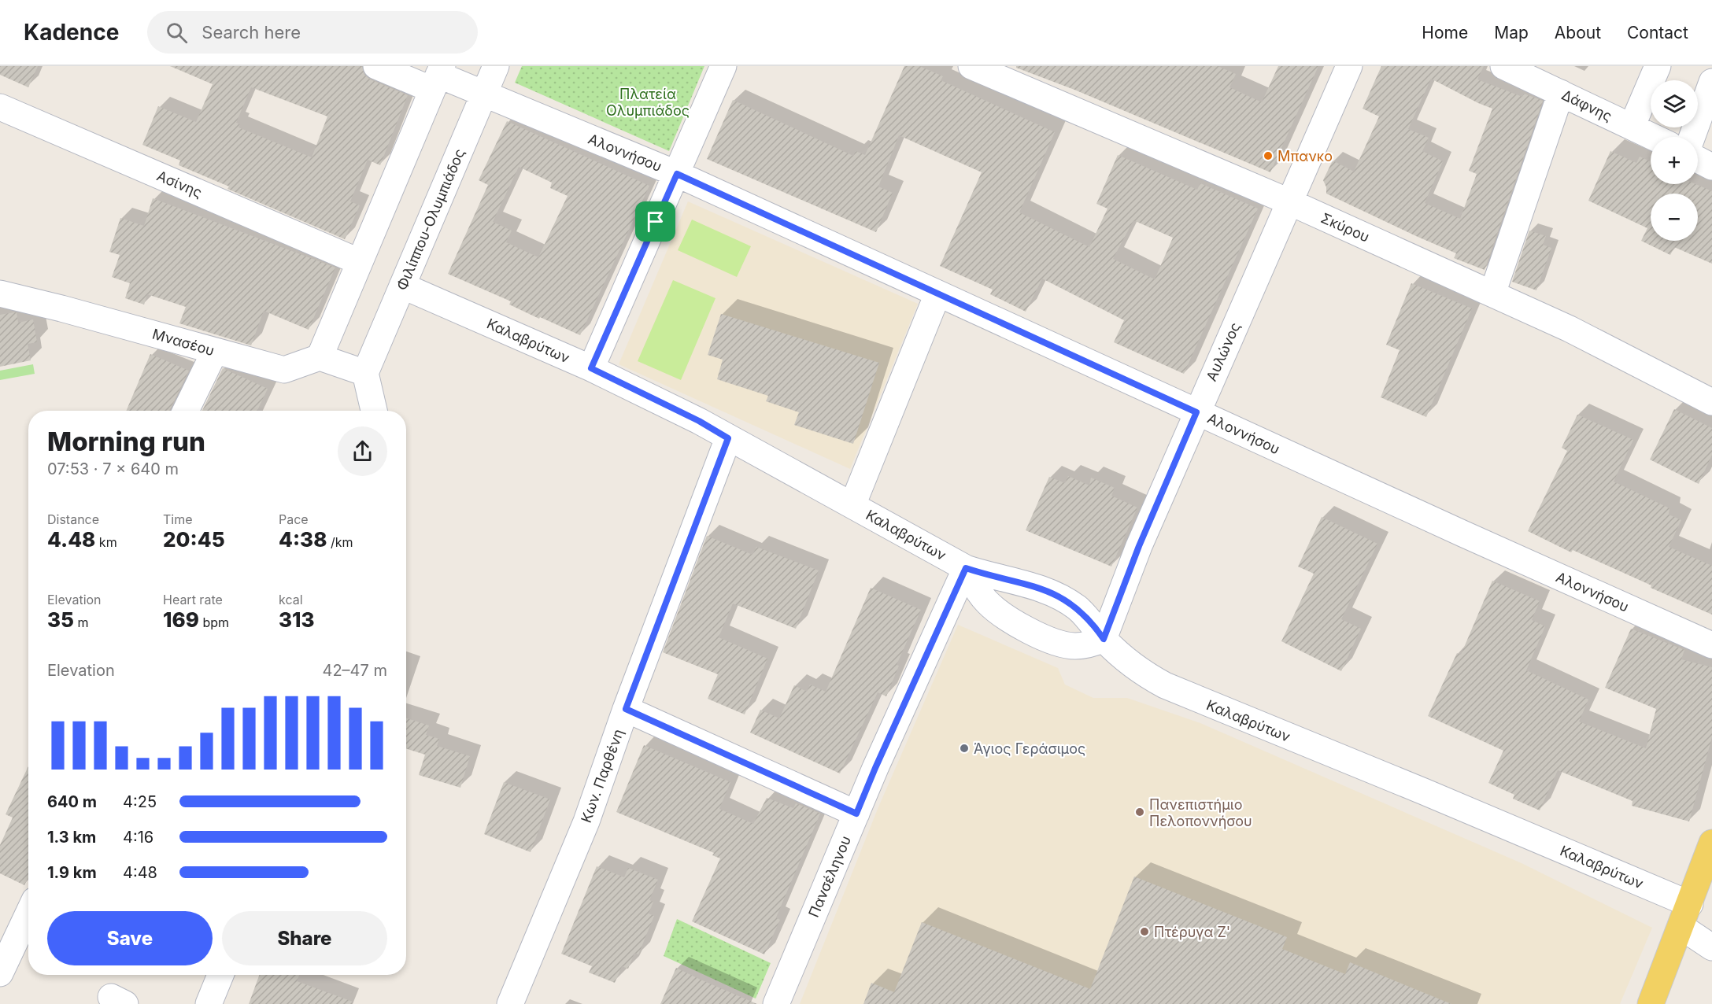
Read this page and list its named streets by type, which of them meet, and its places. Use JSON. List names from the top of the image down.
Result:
{
  "streets": {
    "street": [
      "Δάφνης",
      "Αλοννήσου",
      "Ασίνης",
      "Φιλίππου-Ολυμπιάδος",
      "Σκύρου",
      "Καλαβρύτων",
      "Μνασέου",
      "Αυλώνος",
      "Κων. Παρθένη",
      "Πανσέληνου"
    ]
  },
  "crossings": [
    ["Αλοννήσου", "Φιλίππου-Ολυμπιάδος"],
    ["Αλοννήσου", "Αυλώνος"],
    ["Φιλίππου-Ολυμπιάδος", "Καλαβρύτων"],
    ["Σκύρου", "Αυλώνος"],
    ["Καλαβρύτων", "Αυλώνος"],
    ["Καλαβρύτων", "Κων. Παρθένη"],
    ["Καλαβρύτων", "Πανσέληνου"]
  ],
  "parks": ["Πλατεία Ολυμπιάδος"],
  "places": [
    "Μπανκο",
    "Άγιος Γεράσιμος",
    "Πανεπιστήμιο Πελοποννήσου",
    "Πτέρυγα Ζ'"
  ],
  "page": {
    "header": "Kadence",
    "search": "Search here",
    "nav": [
      "Home",
      "Map",
      "About",
      "Contact"
    ],
    "map_buttons": ["+", "−"],
    "heading": ["Morning run", "07:53 · 7 × 640 m"],
    "stats": [
      ["Distance", "4.48 km"],
      ["Time", "20:45"],
      ["Pace", "4:38 /km"],
      ["Elevation", "35 m"],
      ["Heart rate", "169 bpm"],
      ["kcal", "313"]
    ],
    "chart": ["Elevation", "42–47 m"],
    "list": [
      {
        "name": "640 m",
        "note": "4:25"
      },
      {
        "name": "1.3 km",
        "note": "4:16"
      },
      {
        "name": "1.9 km",
        "note": "4:48"
      }
    ],
    "buttons": ["Save", "Share"]
  }
}
